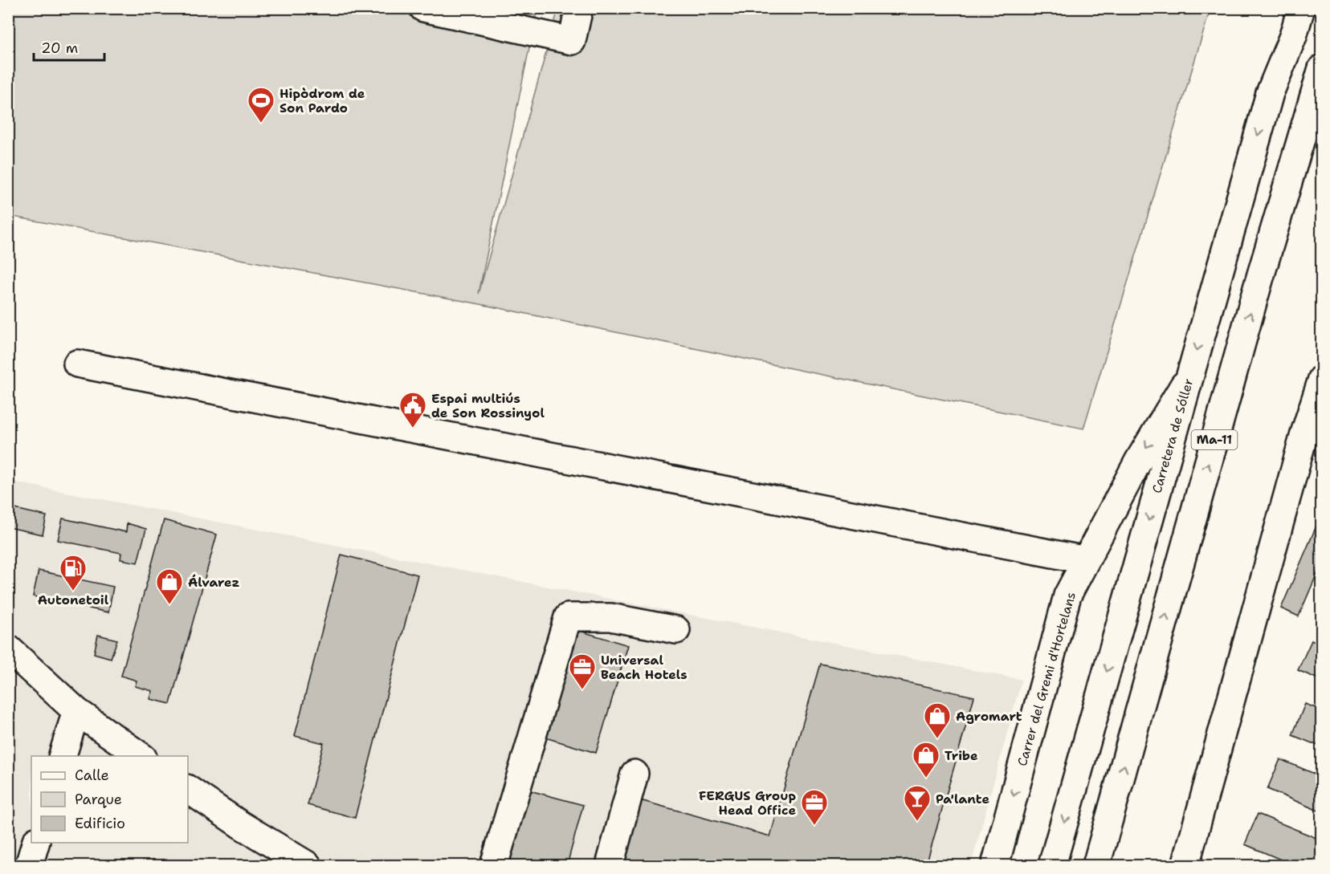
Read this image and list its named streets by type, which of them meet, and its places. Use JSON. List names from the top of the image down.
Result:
{
  "streets": {
    "main road": ["Carretera de Sóller", "Ma-11", "Carrer del Gremi d'Hortelans"]
  },
  "crossings": [
    ["Carretera de Sóller", "Carrer del Gremi d'Hortelans"]
  ],
  "places": {
    "sports": ["Hipòdrom de Son Pardo"],
    "public building": ["Espai multiús de Son Rossinyol"],
    "fuel station": ["Autonetoil"],
    "shop": ["Álvarez", "Agromart", "Tribe"],
    "office": ["Universal Beach Hotels", "FERGUS Group Head Office"],
    "bar": ["Pa'lante"]
  },
  "legend": ["Calle", "Parque", "Edificio"],
  "scale_bar": "20 m"
}
